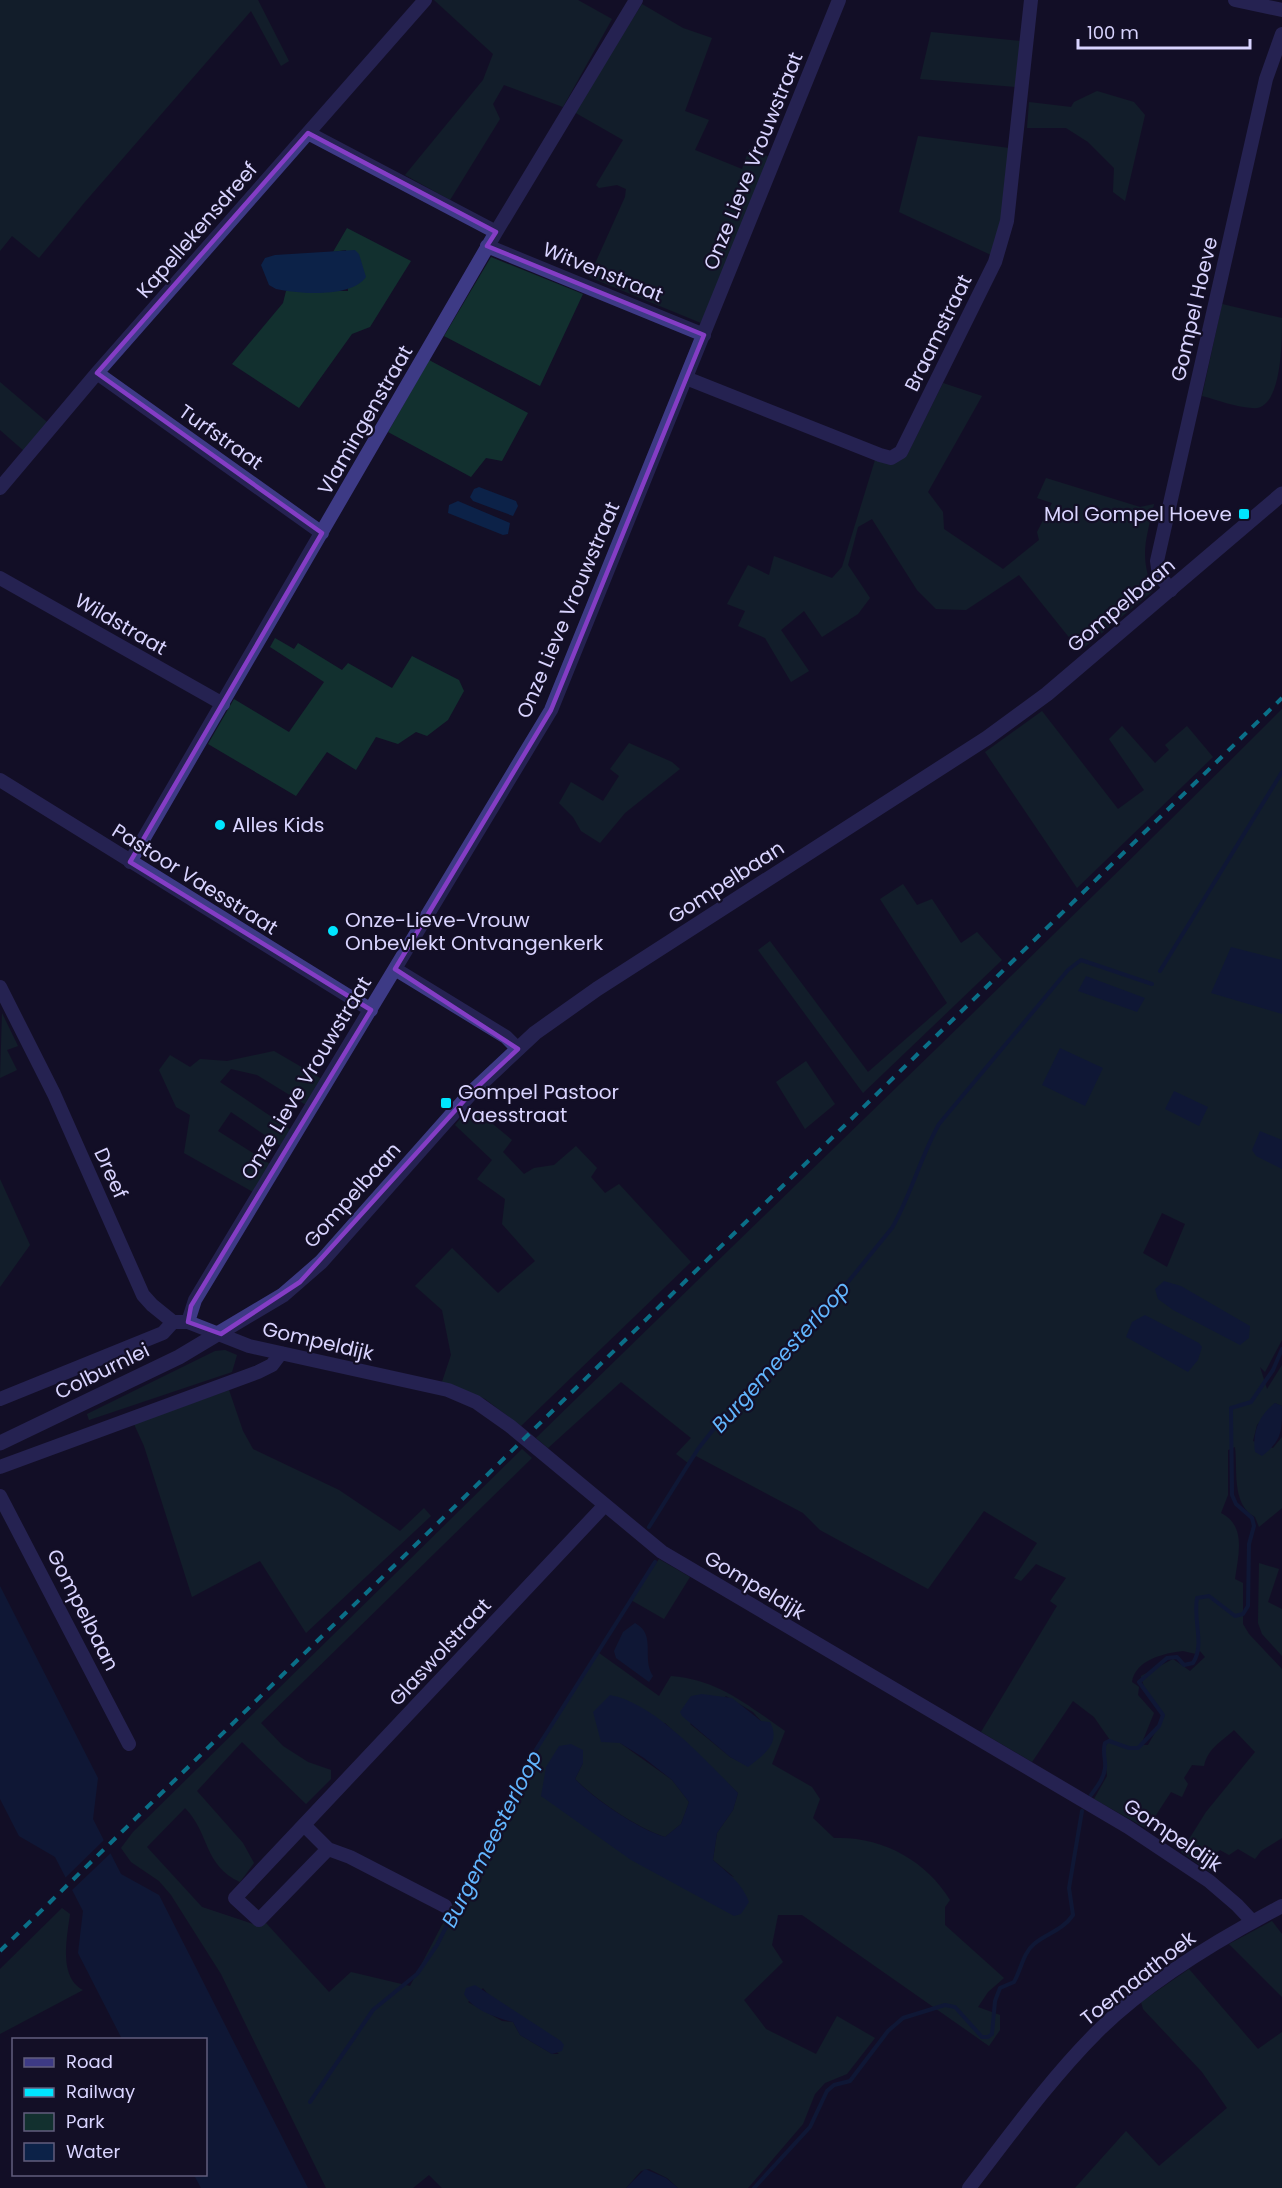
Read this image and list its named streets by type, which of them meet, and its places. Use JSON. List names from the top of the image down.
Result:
{
  "streets": {
    "street": [
      "Onze Lieve Vrouwstraat",
      "Kapellekensdreef",
      "Witvenstraat",
      "Gompel Hoeve",
      "Braamstraat",
      "Vlamingenstraat",
      "Turfstraat",
      "Gompelbaan",
      "Wildstraat",
      "Pastoor Vaesstraat",
      "Dreef",
      "Gompeldijk",
      "Colburnlei",
      "Glaswolstraat",
      "Toemaathoek"
    ]
  },
  "crossings": [
    ["Onze Lieve Vrouwstraat", "Witvenstraat"],
    ["Onze Lieve Vrouwstraat", "Braamstraat"],
    ["Onze Lieve Vrouwstraat", "Pastoor Vaesstraat"],
    ["Kapellekensdreef", "Turfstraat"],
    ["Witvenstraat", "Vlamingenstraat"],
    ["Gompel Hoeve", "Gompelbaan"],
    ["Vlamingenstraat", "Turfstraat"],
    ["Vlamingenstraat", "Wildstraat"],
    ["Vlamingenstraat", "Pastoor Vaesstraat"],
    ["Gompelbaan", "Gompeldijk"],
    ["Gompelbaan", "Colburnlei"],
    ["Gompeldijk", "Colburnlei"],
    ["Gompeldijk", "Glaswolstraat"],
    ["Gompeldijk", "Toemaathoek"]
  ],
  "water": ["Burgemeesterloop"],
  "places": {
    "transit": ["Mol Gompel Hoeve", "Gompel Pastoor Vaesstraat"],
    "other": ["Alles Kids", "Onze-Lieve-Vrouw Onbevlekt Ontvangenkerk"]
  },
  "legend": [
    "Road",
    "Railway",
    "Park",
    "Water"
  ],
  "scale_bar": "100 m"
}
